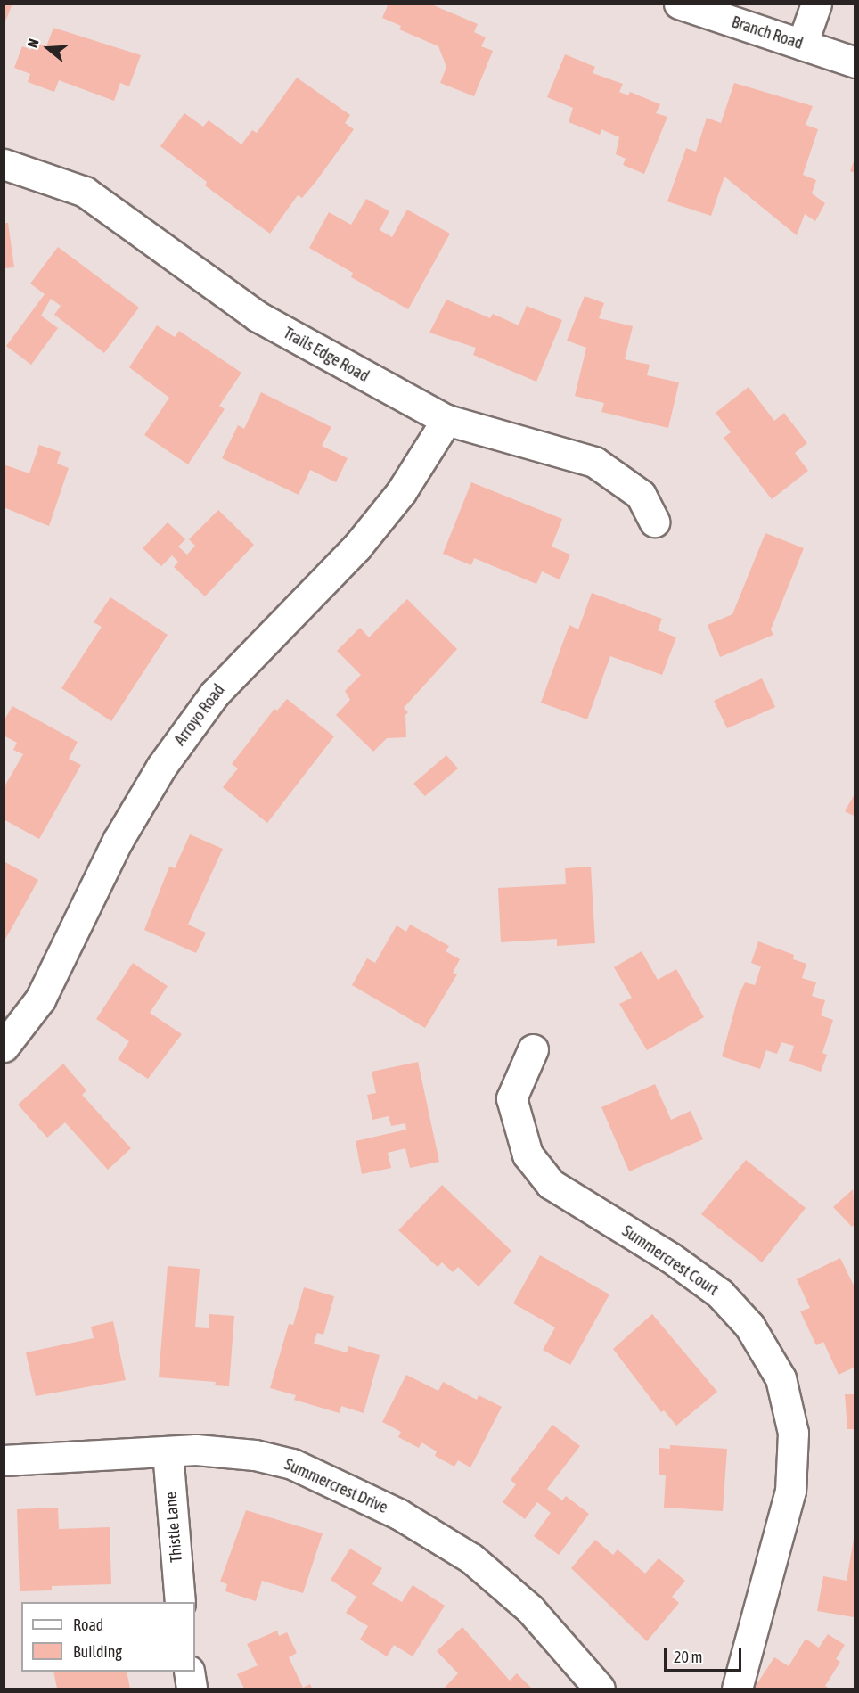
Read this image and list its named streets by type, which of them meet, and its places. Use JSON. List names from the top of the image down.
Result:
{
  "streets": {
    "street": [
      "Branch Road",
      "Trails Edge Road",
      "Arroyo Road",
      "Summercrest Court",
      "Summercrest Drive",
      "Thistle Lane"
    ]
  },
  "crossings": [
    ["Trails Edge Road", "Arroyo Road"],
    ["Summercrest Drive", "Thistle Lane"]
  ],
  "legend": ["Road", "Building"],
  "scale_bar": "20 m",
  "north": "left"
}
